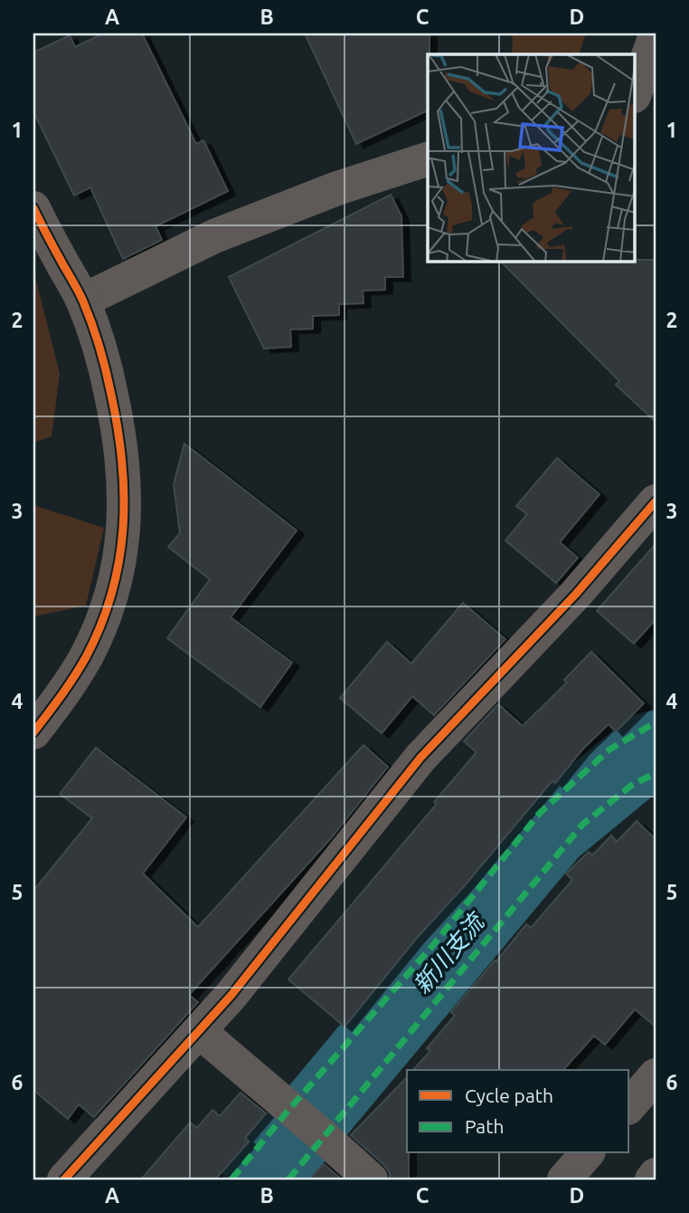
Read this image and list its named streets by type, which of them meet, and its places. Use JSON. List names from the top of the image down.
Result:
{
  "water": ["新川支流"],
  "legend": ["Cycle path", "Path"],
  "grid": {
    "columns": [
      "A",
      "B",
      "C",
      "D"
    ],
    "rows": [
      "1",
      "2",
      "3",
      "4",
      "5",
      "6"
    ]
  }
}
